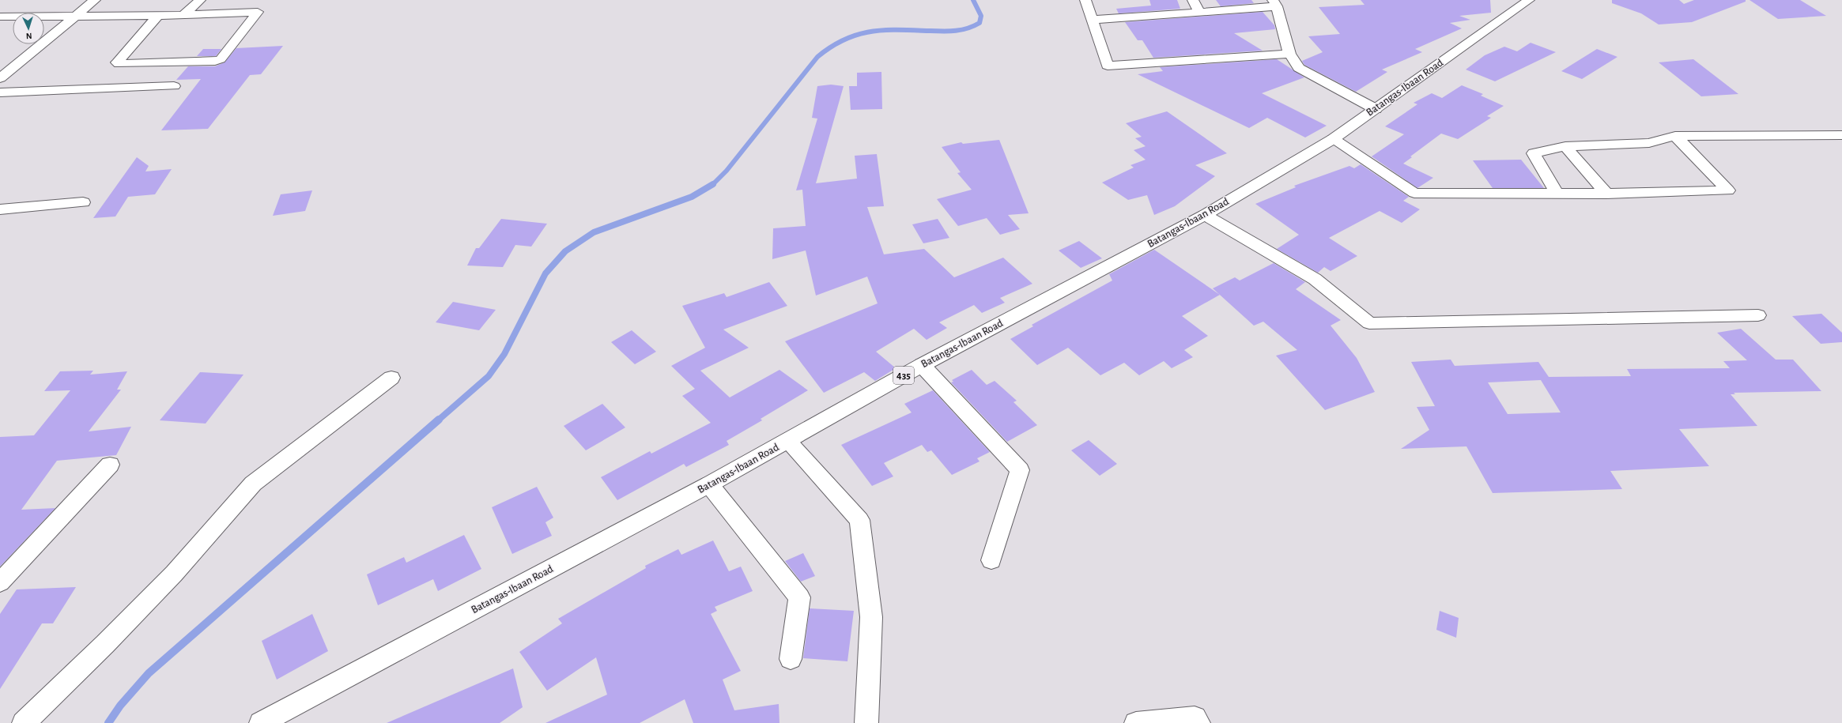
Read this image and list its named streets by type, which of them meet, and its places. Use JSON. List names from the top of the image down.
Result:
{
  "streets": {
    "street": ["Batangas-Ibaan Road", "435"]
  },
  "north": "bottom"
}
